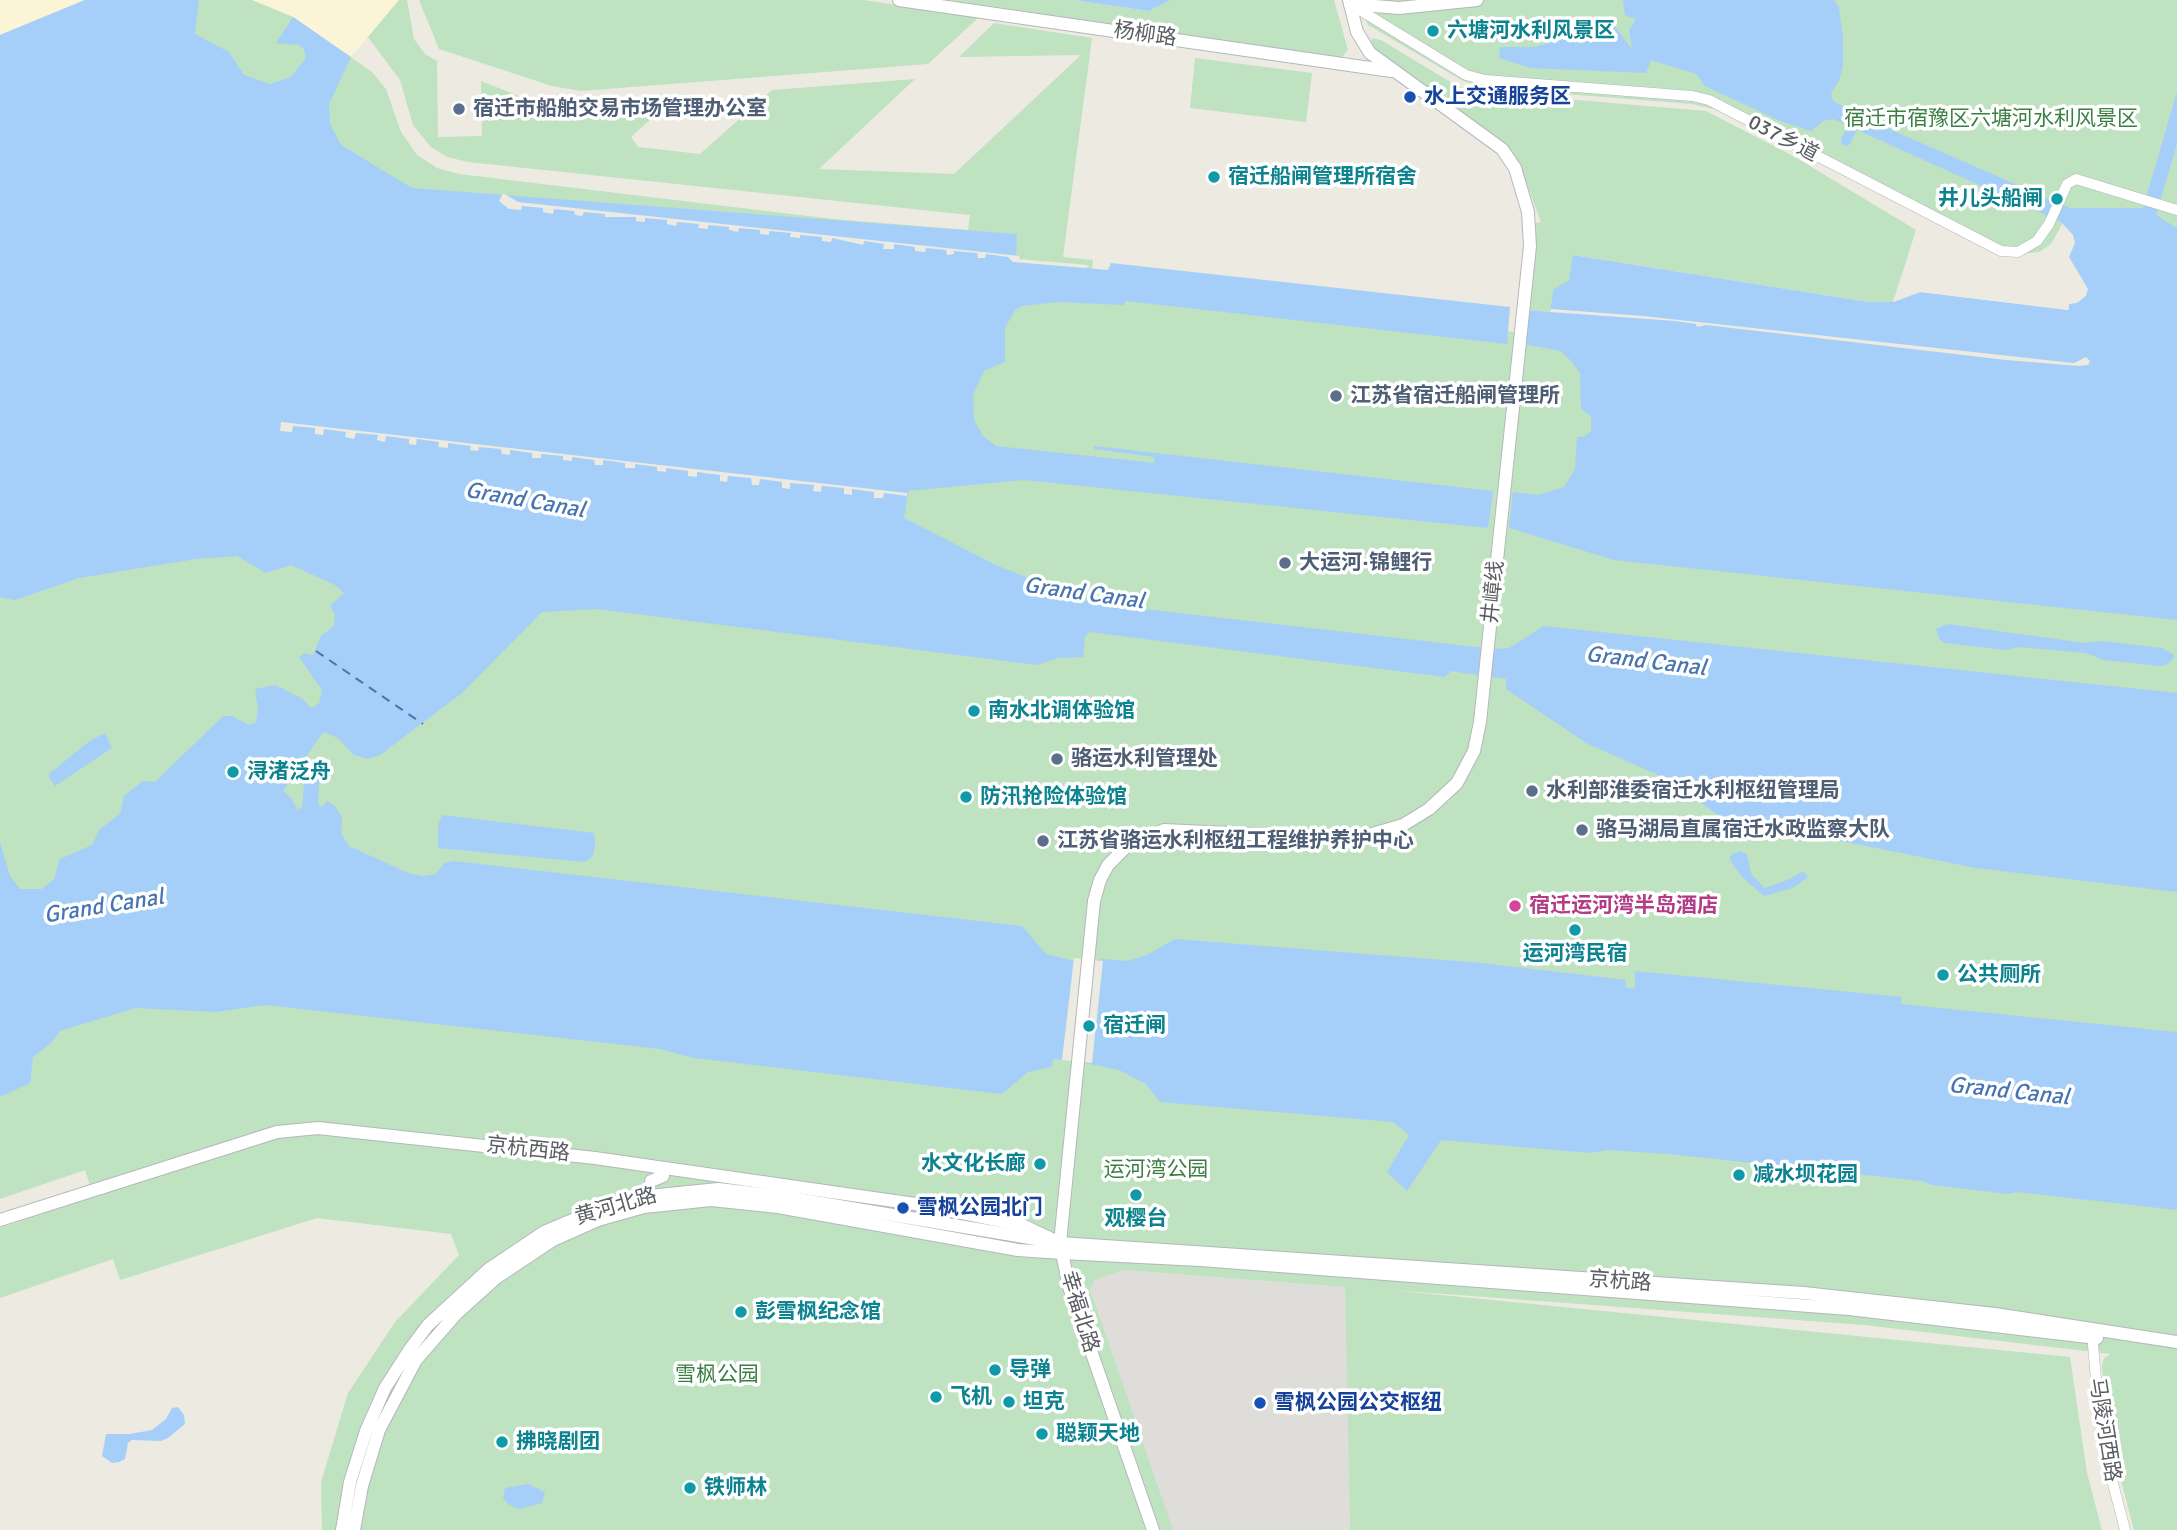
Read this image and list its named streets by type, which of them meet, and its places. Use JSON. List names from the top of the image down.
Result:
{
  "streets": {
    "main road": [
      "杨柳路",
      "井嶂线",
      "京杭西路",
      "黄河北路",
      "京杭路",
      "幸福北路"
    ],
    "street": ["037乡道", "马陵河西路"]
  },
  "crossings": [
    ["杨柳路", "井嶂线"],
    ["037乡道", "井嶂线"],
    ["井嶂线", "幸福北路"],
    ["京杭西路", "黄河北路"],
    ["京杭西路", "京杭路"],
    ["京杭西路", "幸福北路"],
    ["黄河北路", "京杭路"],
    ["黄河北路", "幸福北路"],
    ["京杭路", "幸福北路"],
    ["京杭路", "马陵河西路"]
  ],
  "water": ["Grand Canal"],
  "parks": ["宿迁市宿豫区六塘河水利风景区", "运河湾公园", "雪枫公园"],
  "places": [
    "六塘河水利风景区",
    "水上交通服务区",
    "宿迁市船舶交易市场管理办公室",
    "宿迁船闸管理所宿舍",
    "井儿头船闸",
    "江苏省宿迁船闸管理所",
    "大运河·锦鲤行",
    "南水北调体验馆",
    "骆运水利管理处",
    "浔渚泛舟",
    "水利部淮委宿迁水利枢纽管理局",
    "防汛抢险体验馆",
    "骆马湖局直属宿迁水政监察大队",
    "江苏省骆运水利枢纽工程维护养护中心",
    "宿迁运河湾半岛酒店",
    "运河湾民宿",
    "公共厕所",
    "宿迁闸",
    "水文化长廊",
    "减水坝花园",
    "观樱台",
    "雪枫公园北门",
    "彭雪枫纪念馆",
    "导弹",
    "飞机",
    "坦克",
    "雪枫公园公交枢纽",
    "聪颖天地",
    "拂晓剧团",
    "铁师林"
  ]
}
